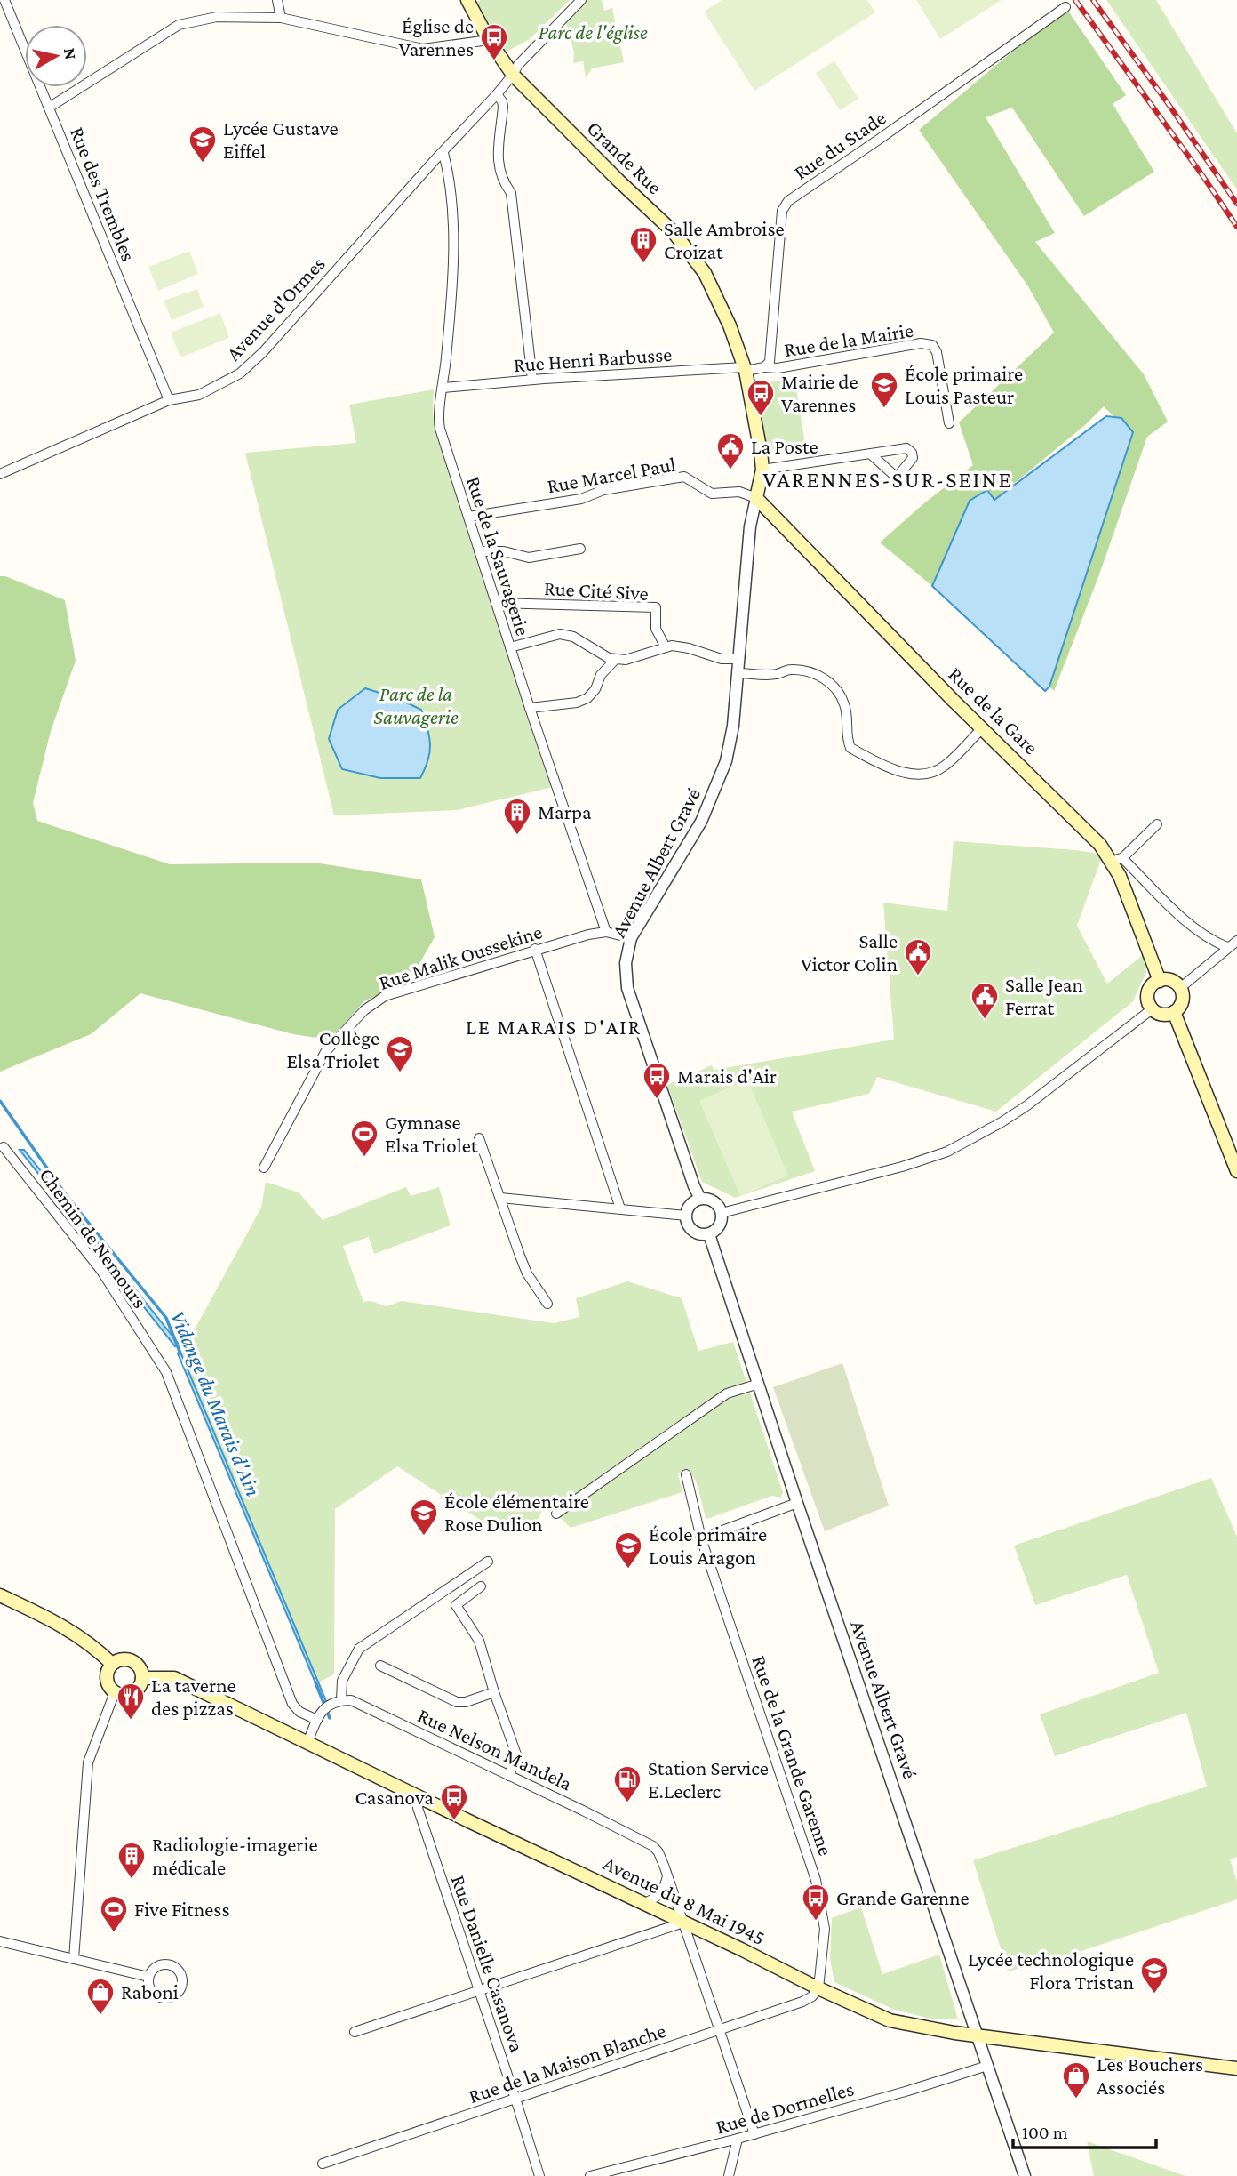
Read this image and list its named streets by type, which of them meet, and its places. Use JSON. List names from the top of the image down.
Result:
{
  "streets": {
    "main road": ["Grande Rue", "Rue de la Gare", "Avenue du 8 Mai 1945"],
    "street": [
      "Rue du Stade",
      "Rue des Trembles",
      "Avenue d'Ormes",
      "Rue de la Mairie",
      "Rue Henri Barbusse",
      "Rue Marcel Paul",
      "Rue de la Sauvagerie",
      "Rue Cité Sive",
      "Avenue Albert Gravé",
      "Rue Malik Oussekine",
      "Chemin de Nemours",
      "Rue Nelson Mandela",
      "Rue de la Grande Garenne",
      "Rue Danielle Casanova",
      "Rue de la Maison Blanche",
      "Rue de Dormelles"
    ]
  },
  "crossings": [
    ["Rue du Stade", "Rue de la Mairie"],
    ["Grande Rue", "Avenue d'Ormes"],
    ["Grande Rue", "Rue Henri Barbusse"],
    ["Grande Rue", "Rue Marcel Paul"],
    ["Grande Rue", "Rue de la Gare"],
    ["Grande Rue", "Avenue Albert Gravé"],
    ["Rue des Trembles", "Avenue d'Ormes"],
    ["Avenue d'Ormes", "Rue de la Sauvagerie"],
    ["Rue Henri Barbusse", "Rue de la Sauvagerie"],
    ["Rue Marcel Paul", "Rue de la Sauvagerie"],
    ["Rue Marcel Paul", "Rue de la Gare"],
    ["Rue Marcel Paul", "Avenue Albert Gravé"],
    ["Rue de la Sauvagerie", "Rue Cité Sive"],
    ["Rue de la Sauvagerie", "Rue Malik Oussekine"],
    ["Rue de la Gare", "Avenue Albert Gravé"],
    ["Avenue Albert Gravé", "Avenue du 8 Mai 1945"],
    ["Avenue Albert Gravé", "Rue de Dormelles"],
    ["Rue Nelson Mandela", "Avenue du 8 Mai 1945"],
    ["Rue Nelson Mandela", "Rue de la Maison Blanche"],
    ["Rue Nelson Mandela", "Rue de Dormelles"],
    ["Rue de la Grande Garenne", "Avenue du 8 Mai 1945"],
    ["Rue de la Grande Garenne", "Rue de la Maison Blanche"],
    ["Avenue du 8 Mai 1945", "Rue Danielle Casanova"],
    ["Avenue du 8 Mai 1945", "Rue de la Maison Blanche"],
    ["Rue Danielle Casanova", "Rue de la Maison Blanche"]
  ],
  "districts": ["VARENNES-SUR-SEINE", "LE MARAIS D'AIR"],
  "water": ["Vidange du Marais d'Ain"],
  "parks": ["Parc de l'église", "Parc de la Sauvagerie"],
  "places": {
    "bus stop": [
      "Église de Varennes",
      "Mairie de Varennes",
      "Marais d'Air",
      "Casanova",
      "Grande Garenne"
    ],
    "school or university": [
      "Lycée Gustave Eiffel",
      "École primaire Louis Pasteur",
      "Collège Elsa Triolet",
      "École élémentaire Rose Dulion",
      "École primaire Louis Aragon",
      "Lycée technologique Flora Tristan"
    ],
    "building": ["Salle Ambroise Croizat", "Marpa", "Radiologie-imagerie médicale"],
    "public building": ["La Poste", "Salle Victor Colin", "Salle Jean Ferrat"],
    "sports": ["Gymnase Elsa Triolet", "Five Fitness"],
    "restaurant": ["La taverne des pizzas"],
    "fuel station": ["Station Service E.Leclerc"],
    "shop": ["Raboni", "Les Bouchers Associés"]
  },
  "scale_bar": "100 m",
  "north": "right"
}
